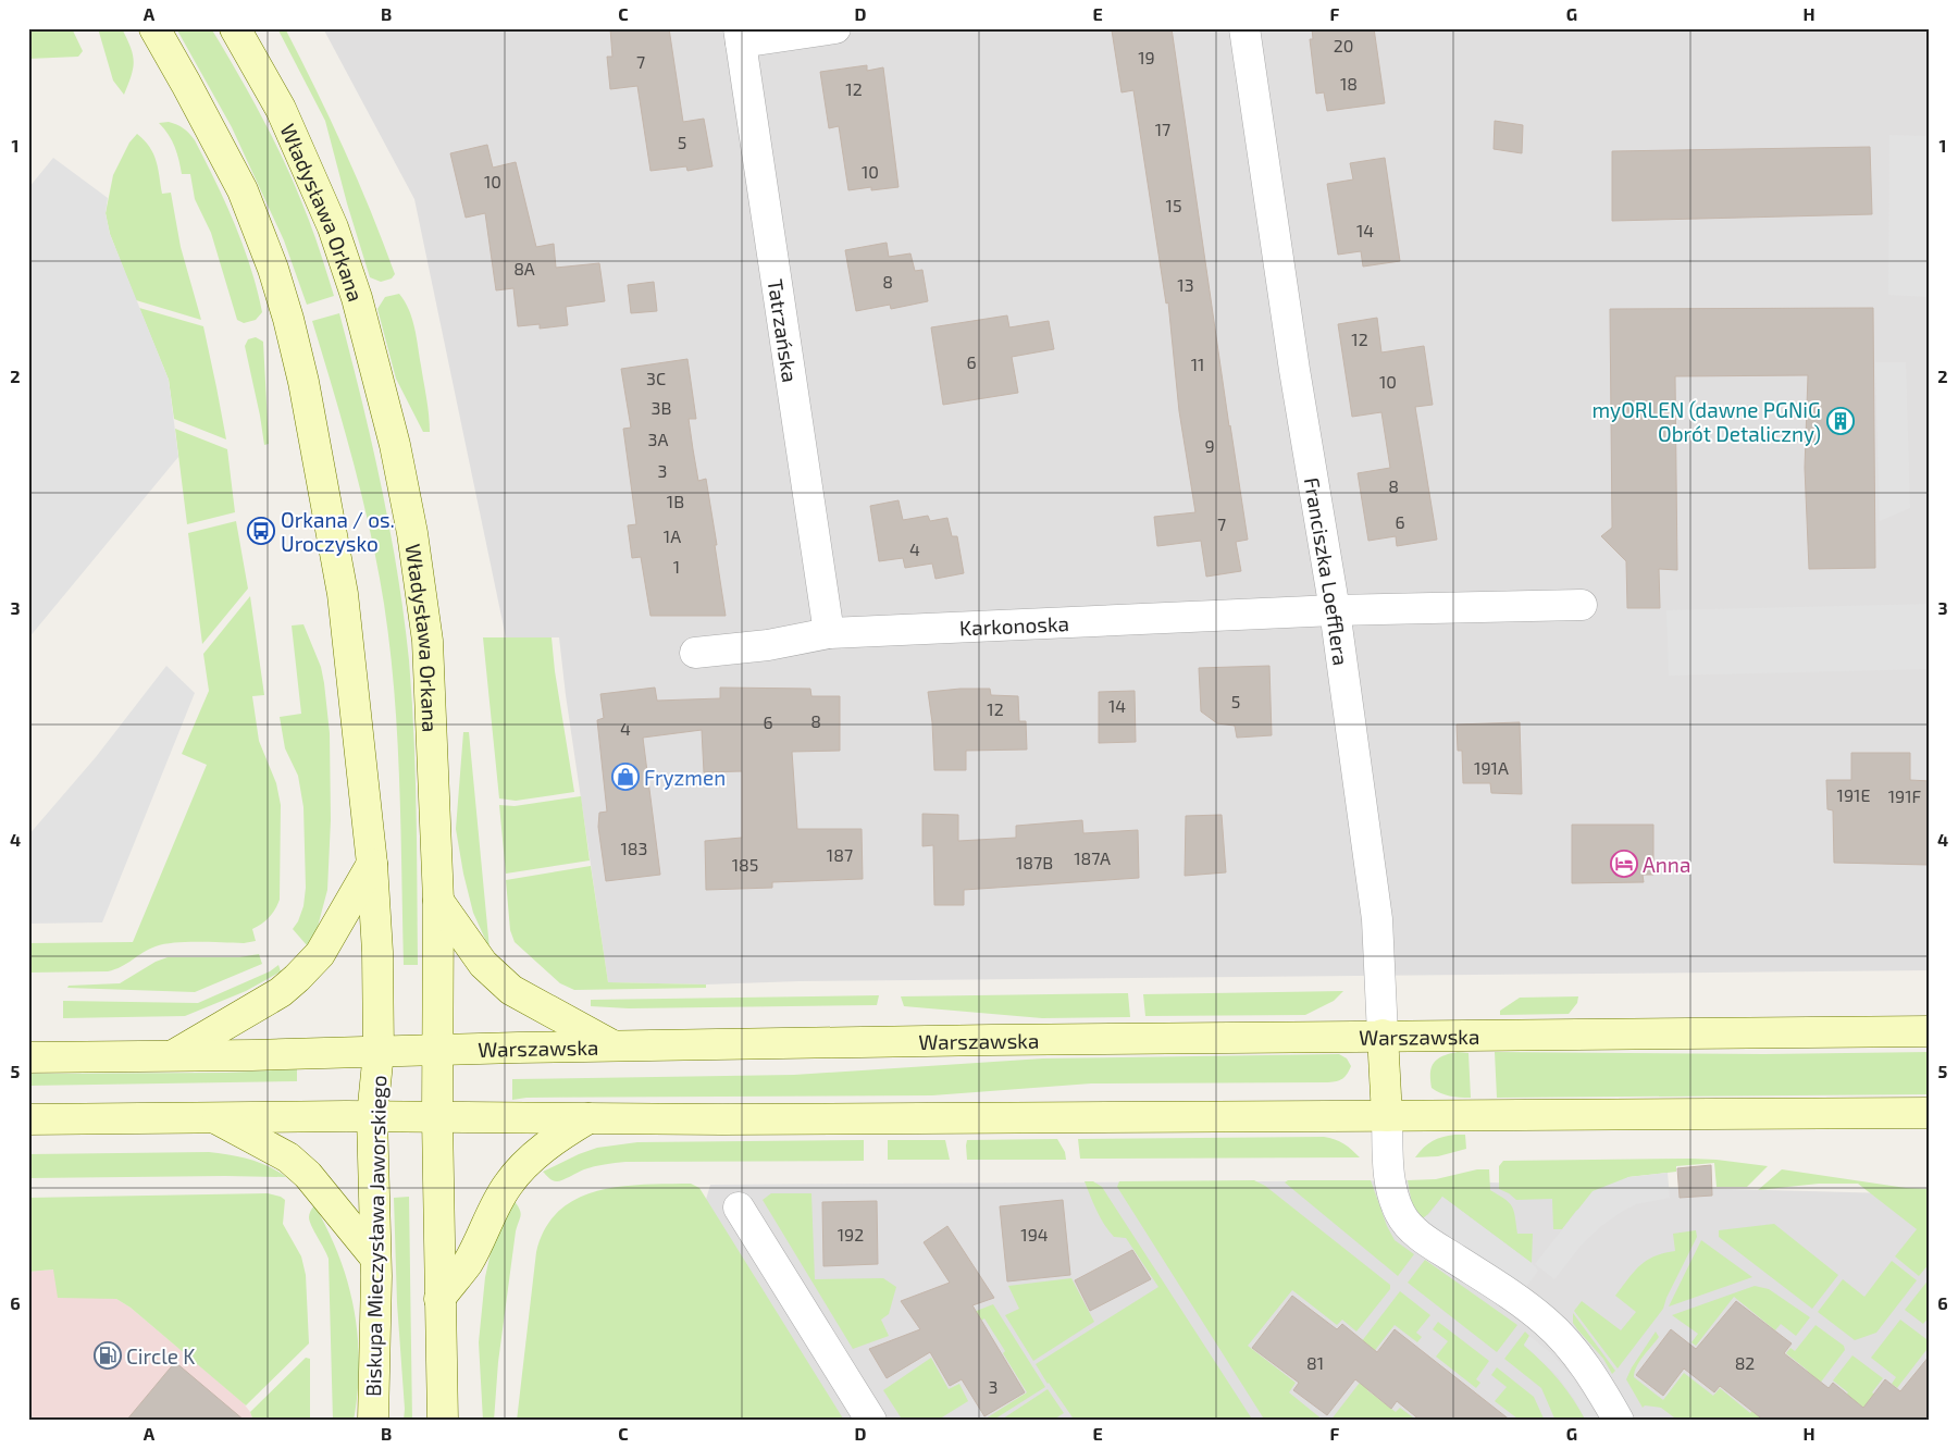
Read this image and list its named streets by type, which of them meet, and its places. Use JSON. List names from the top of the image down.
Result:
{
  "streets": {
    "street": [
      "Władysława Orkana",
      "Tatrzańska",
      "Franciszka Loefflera",
      "Karkonoska",
      "Warszawska",
      "Biskupa Mieczysława Jaworskiego"
    ]
  },
  "crossings": [
    ["Władysława Orkana", "Warszawska"],
    ["Tatrzańska", "Karkonoska"],
    ["Franciszka Loefflera", "Karkonoska"],
    ["Franciszka Loefflera", "Warszawska"],
    ["Warszawska", "Biskupa Mieczysława Jaworskiego"]
  ],
  "places": {
    "building": ["myORLEN (dawne PGNiG Obrót Detaliczny)"],
    "bus stop": ["Orkana / os. Uroczysko"],
    "shop": ["Fryzmen"],
    "hotel": ["Anna"],
    "fuel station": ["Circle K"]
  },
  "house_numbers": [
    "20",
    "19",
    "7",
    "18",
    "12",
    "17",
    "5",
    "10",
    "10",
    "15",
    "14",
    "8A",
    "8",
    "13",
    "12",
    "6",
    "11",
    "3C",
    "10",
    "3B",
    "3A",
    "9",
    "3",
    "8",
    "1B",
    "6",
    "7",
    "1A",
    "4",
    "1",
    "5",
    "14",
    "12",
    "8",
    "6",
    "4",
    "191A",
    "191E",
    "191F",
    "183",
    "187",
    "187A",
    "187B",
    "185",
    "192",
    "194",
    "81",
    "82",
    "3"
  ],
  "grid": {
    "columns": [
      "A",
      "B",
      "C",
      "D",
      "E",
      "F",
      "G",
      "H"
    ],
    "rows": [
      "1",
      "2",
      "3",
      "4",
      "5",
      "6"
    ]
  }
}
